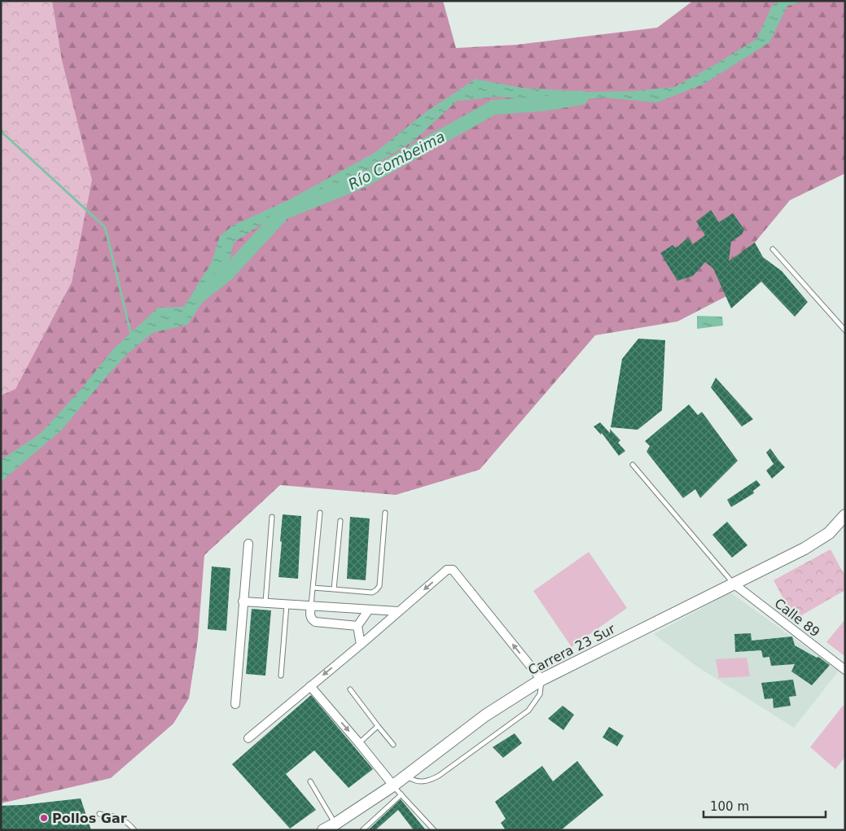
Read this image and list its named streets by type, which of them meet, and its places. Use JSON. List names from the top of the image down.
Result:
{
  "streets": {
    "main road": ["Carrera 23 Sur"],
    "street": ["Calle 89"]
  },
  "crossings": [
    ["Calle 89", "Carrera 23 Sur"]
  ],
  "water": ["Río Combeima"],
  "places": ["Pollos Gar"],
  "scale_bar": "100 m"
}
